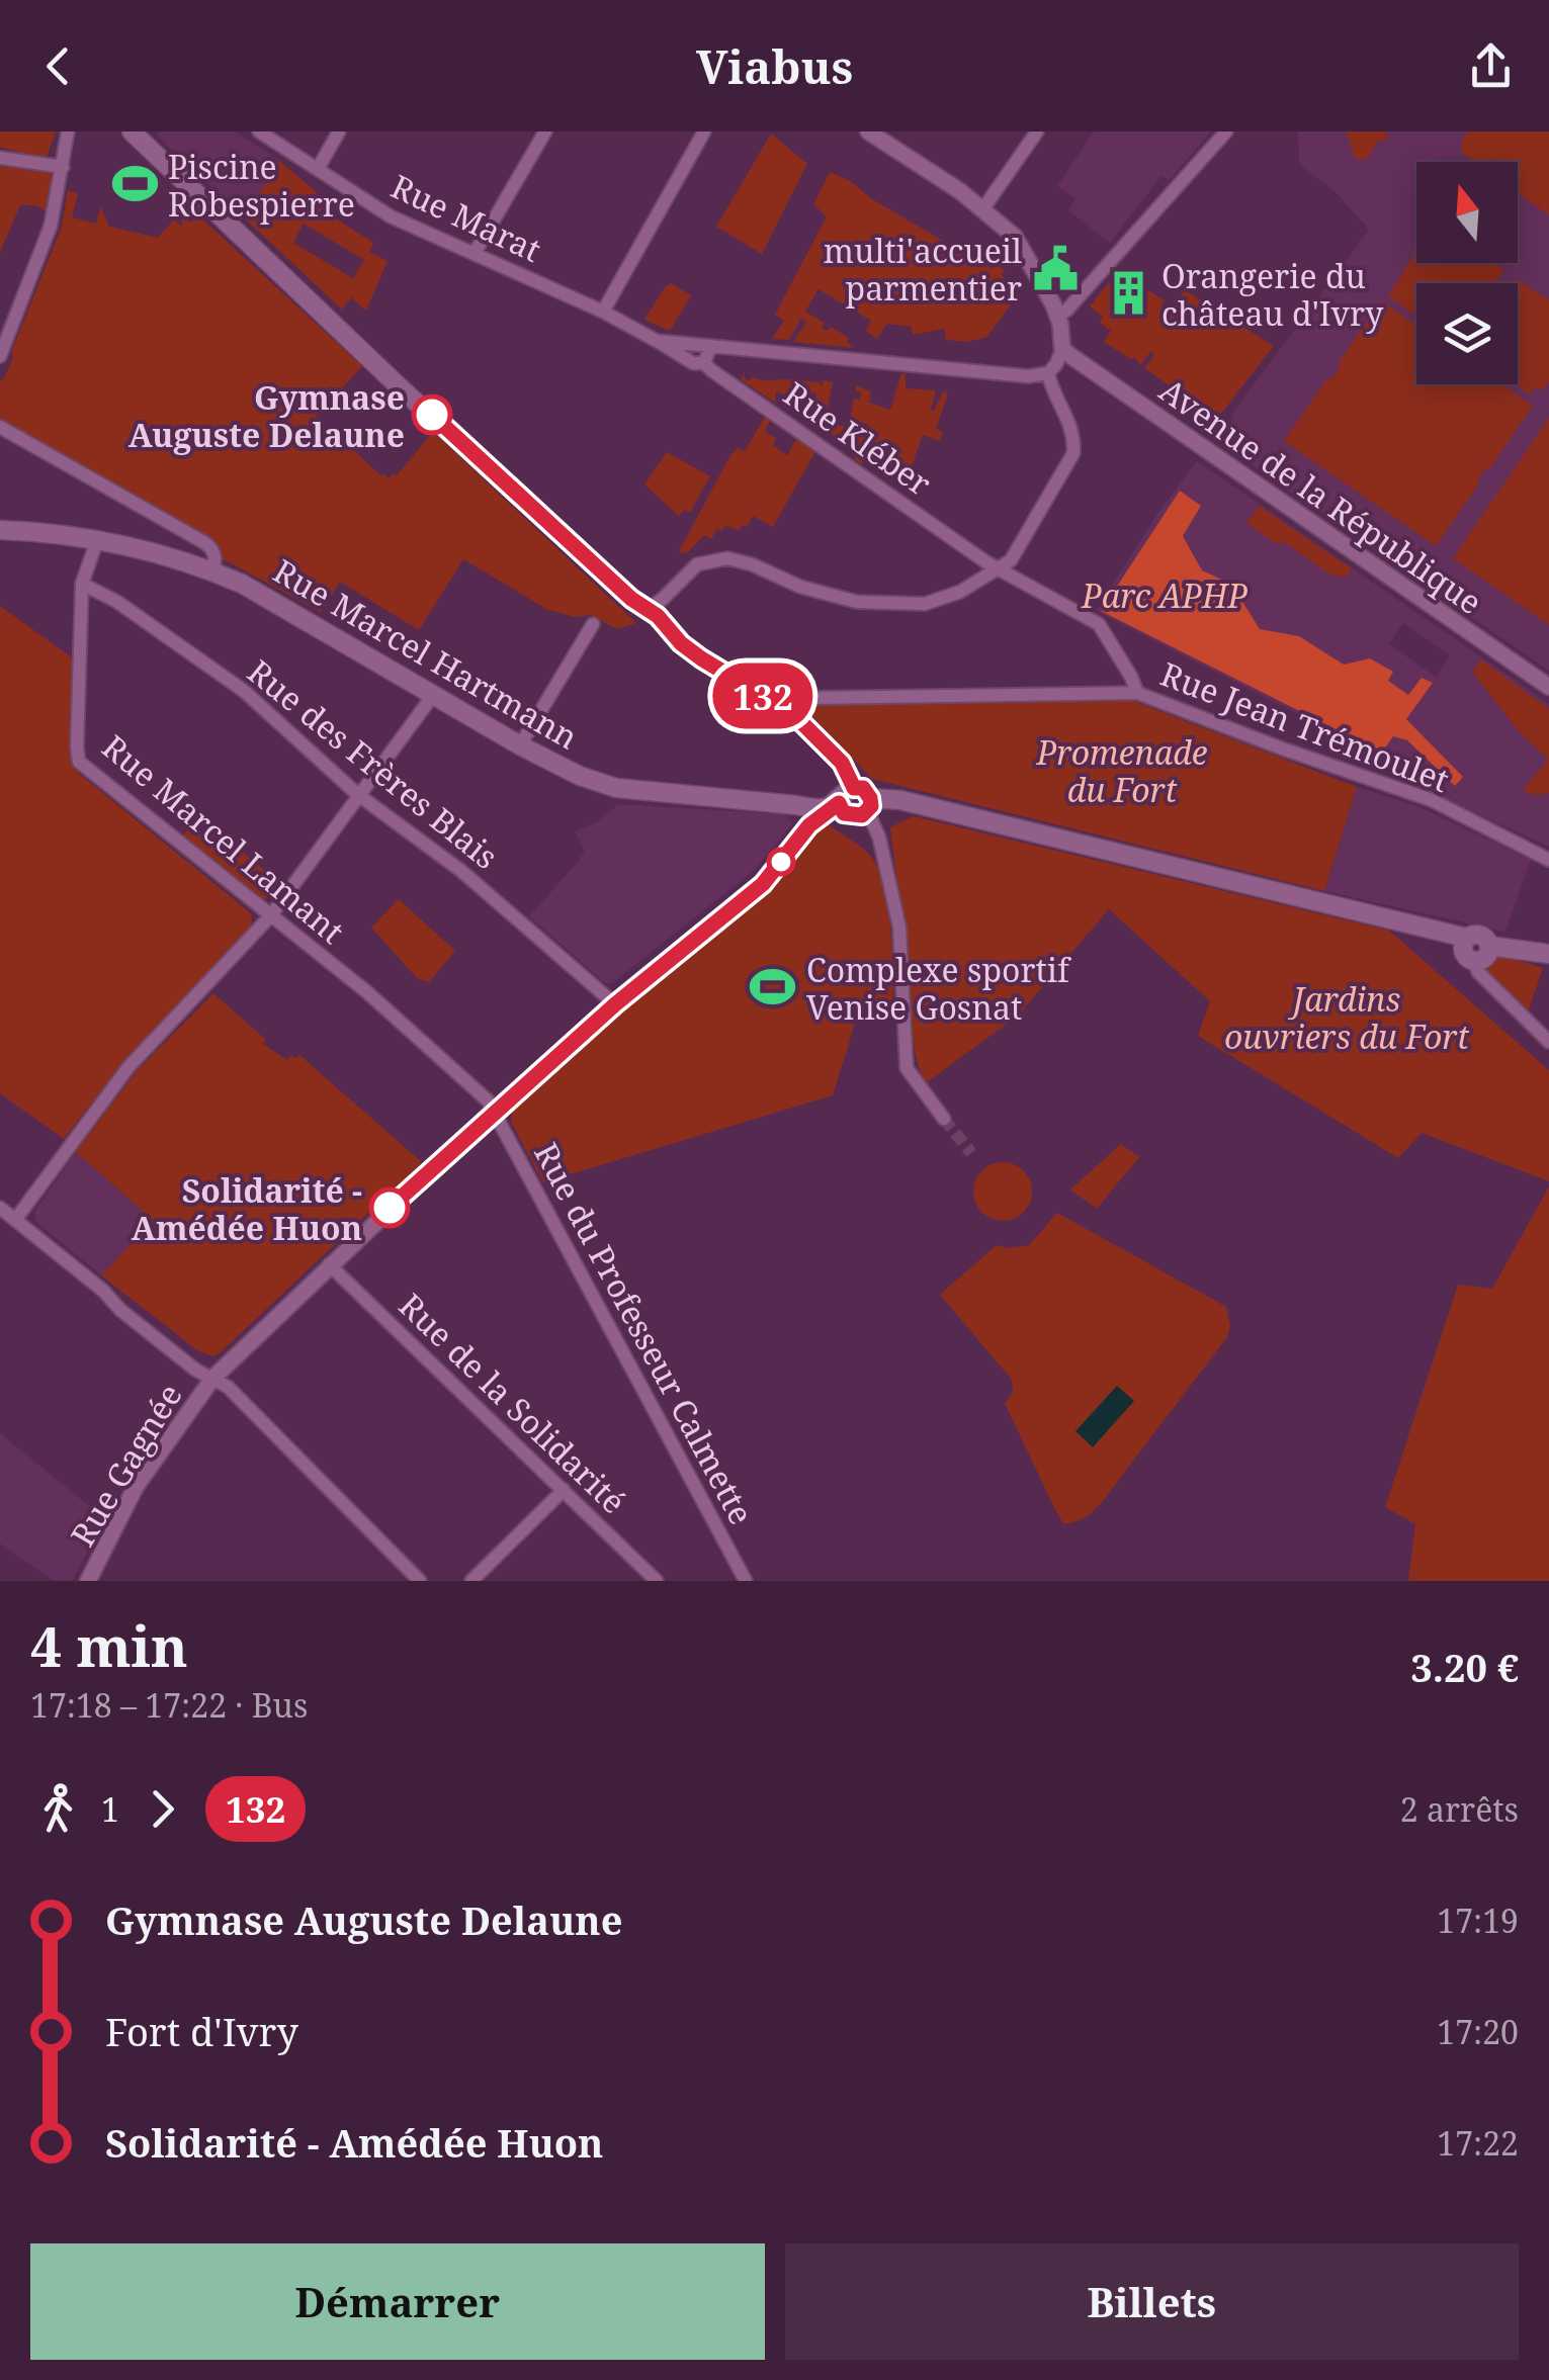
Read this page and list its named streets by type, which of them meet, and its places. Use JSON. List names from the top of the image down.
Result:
{
  "streets": {
    "main road": ["Rue Marcel Hartmann"],
    "street": [
      "Rue Marat",
      "Rue Kléber",
      "Avenue de la République",
      "Rue Jean Trémoulet",
      "Rue des Frères Blais",
      "Rue Marcel Lamant",
      "Rue du Professeur Calmette",
      "Rue de la Solidarité",
      "Rue Gagnée"
    ]
  },
  "crossings": [
    ["Rue Marat", "Rue Kléber"],
    ["Rue Kléber", "Rue Jean Trémoulet"],
    ["Rue Marcel Hartmann", "Rue Marcel Lamant"],
    ["Rue Marcel Hartmann", "Rue Gagnée"],
    ["Rue des Frères Blais", "Rue Marcel Lamant"],
    ["Rue des Frères Blais", "Rue Gagnée"],
    ["Rue Marcel Lamant", "Rue du Professeur Calmette"],
    ["Rue Marcel Lamant", "Rue Gagnée"],
    ["Rue du Professeur Calmette", "Rue Gagnée"],
    ["Rue de la Solidarité", "Rue Gagnée"]
  ],
  "parks": ["Parc APHP", "Promenade du Fort", "Jardins ouvriers du Fort"],
  "places": {
    "sports": ["Piscine Robespierre", "Complexe sportif Venise Gosnat"],
    "public building": ["multi'accueil parmentier"],
    "building": ["Orangerie du château d'Ivry"],
    "other": ["Gymnase Auguste Delaune", "Solidarité - Amédée Huon"]
  },
  "lines": ["bus line 132"],
  "north": "top",
  "page": {
    "header": "Viabus",
    "on_map": "132",
    "heading": ["4 min", "17:18 – 17:22 · Bus", "3.20 €"],
    "legs": ["1", "132", "2 arrêts"],
    "list": [
      {
        "name": "Gymnase Auguste Delaune",
        "value": "17:19"
      },
      {
        "name": "Fort d'Ivry",
        "value": "17:20"
      },
      {
        "name": "Solidarité - Amédée Huon",
        "value": "17:22"
      }
    ],
    "buttons": ["Démarrer", "Billets"]
  }
}
